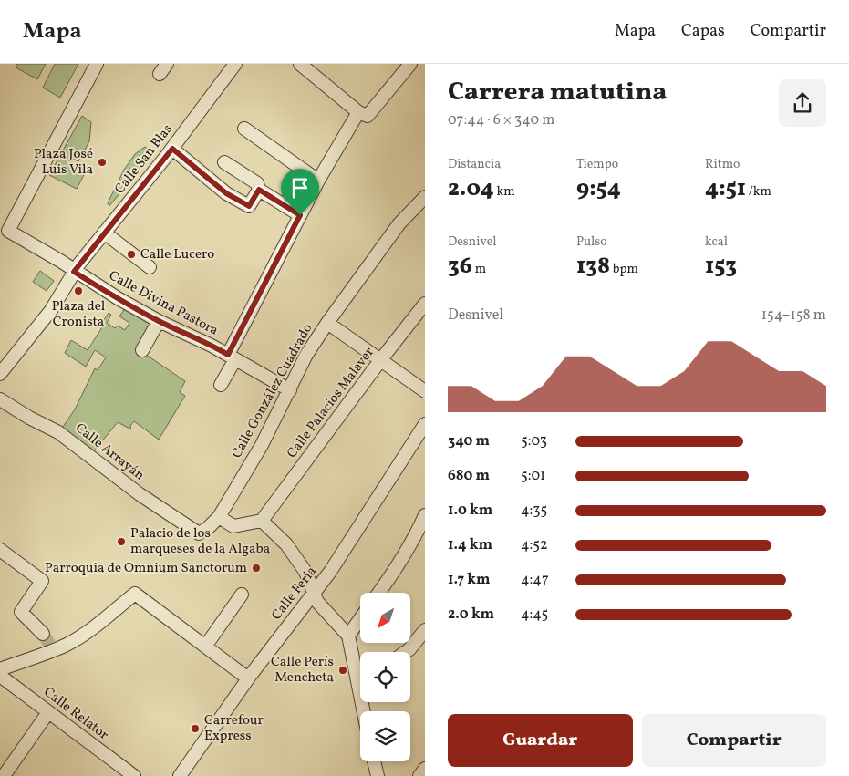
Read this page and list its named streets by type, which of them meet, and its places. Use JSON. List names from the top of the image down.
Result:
{
  "streets": {
    "street": [
      "Calle San Blas",
      "Calle Divina Pastora",
      "Calle González Cuadrado",
      "Calle Palacios Malaver",
      "Calle Arrayán",
      "Calle Feria",
      "Calle Relator"
    ]
  },
  "crossings": [
    ["Calle San Blas", "Calle Divina Pastora"],
    ["Calle Divina Pastora", "Calle González Cuadrado"],
    ["Calle González Cuadrado", "Calle Arrayán"]
  ],
  "places": [
    "Plaza José Luis Vila",
    "Calle Lucero",
    "Plaza del Cronista",
    "Palacio de los marqueses de la Algaba",
    "Parroquia de Omnium Sanctorum",
    "Calle Perís Mencheta",
    "Carrefour Express"
  ],
  "north": "bottom left",
  "page": {
    "header": "Mapa",
    "nav": ["Mapa", "Capas", "Compartir"],
    "heading": ["Carrera matutina", "07:44 · 6 × 340 m"],
    "stats": [
      ["Distancia", "2.04 km"],
      ["Tiempo", "9:54"],
      ["Ritmo", "4:51 /km"],
      ["Desnivel", "36 m"],
      ["Pulso", "138 bpm"],
      ["kcal", "153"]
    ],
    "chart": ["Desnivel", "154–158 m"],
    "list": [
      {
        "name": "340 m",
        "note": "5:03"
      },
      {
        "name": "680 m",
        "note": "5:01"
      },
      {
        "name": "1.0 km",
        "note": "4:35"
      },
      {
        "name": "1.4 km",
        "note": "4:52"
      },
      {
        "name": "1.7 km",
        "note": "4:47"
      },
      {
        "name": "2.0 km",
        "note": "4:45"
      }
    ],
    "buttons": ["Guardar", "Compartir"]
  }
}
